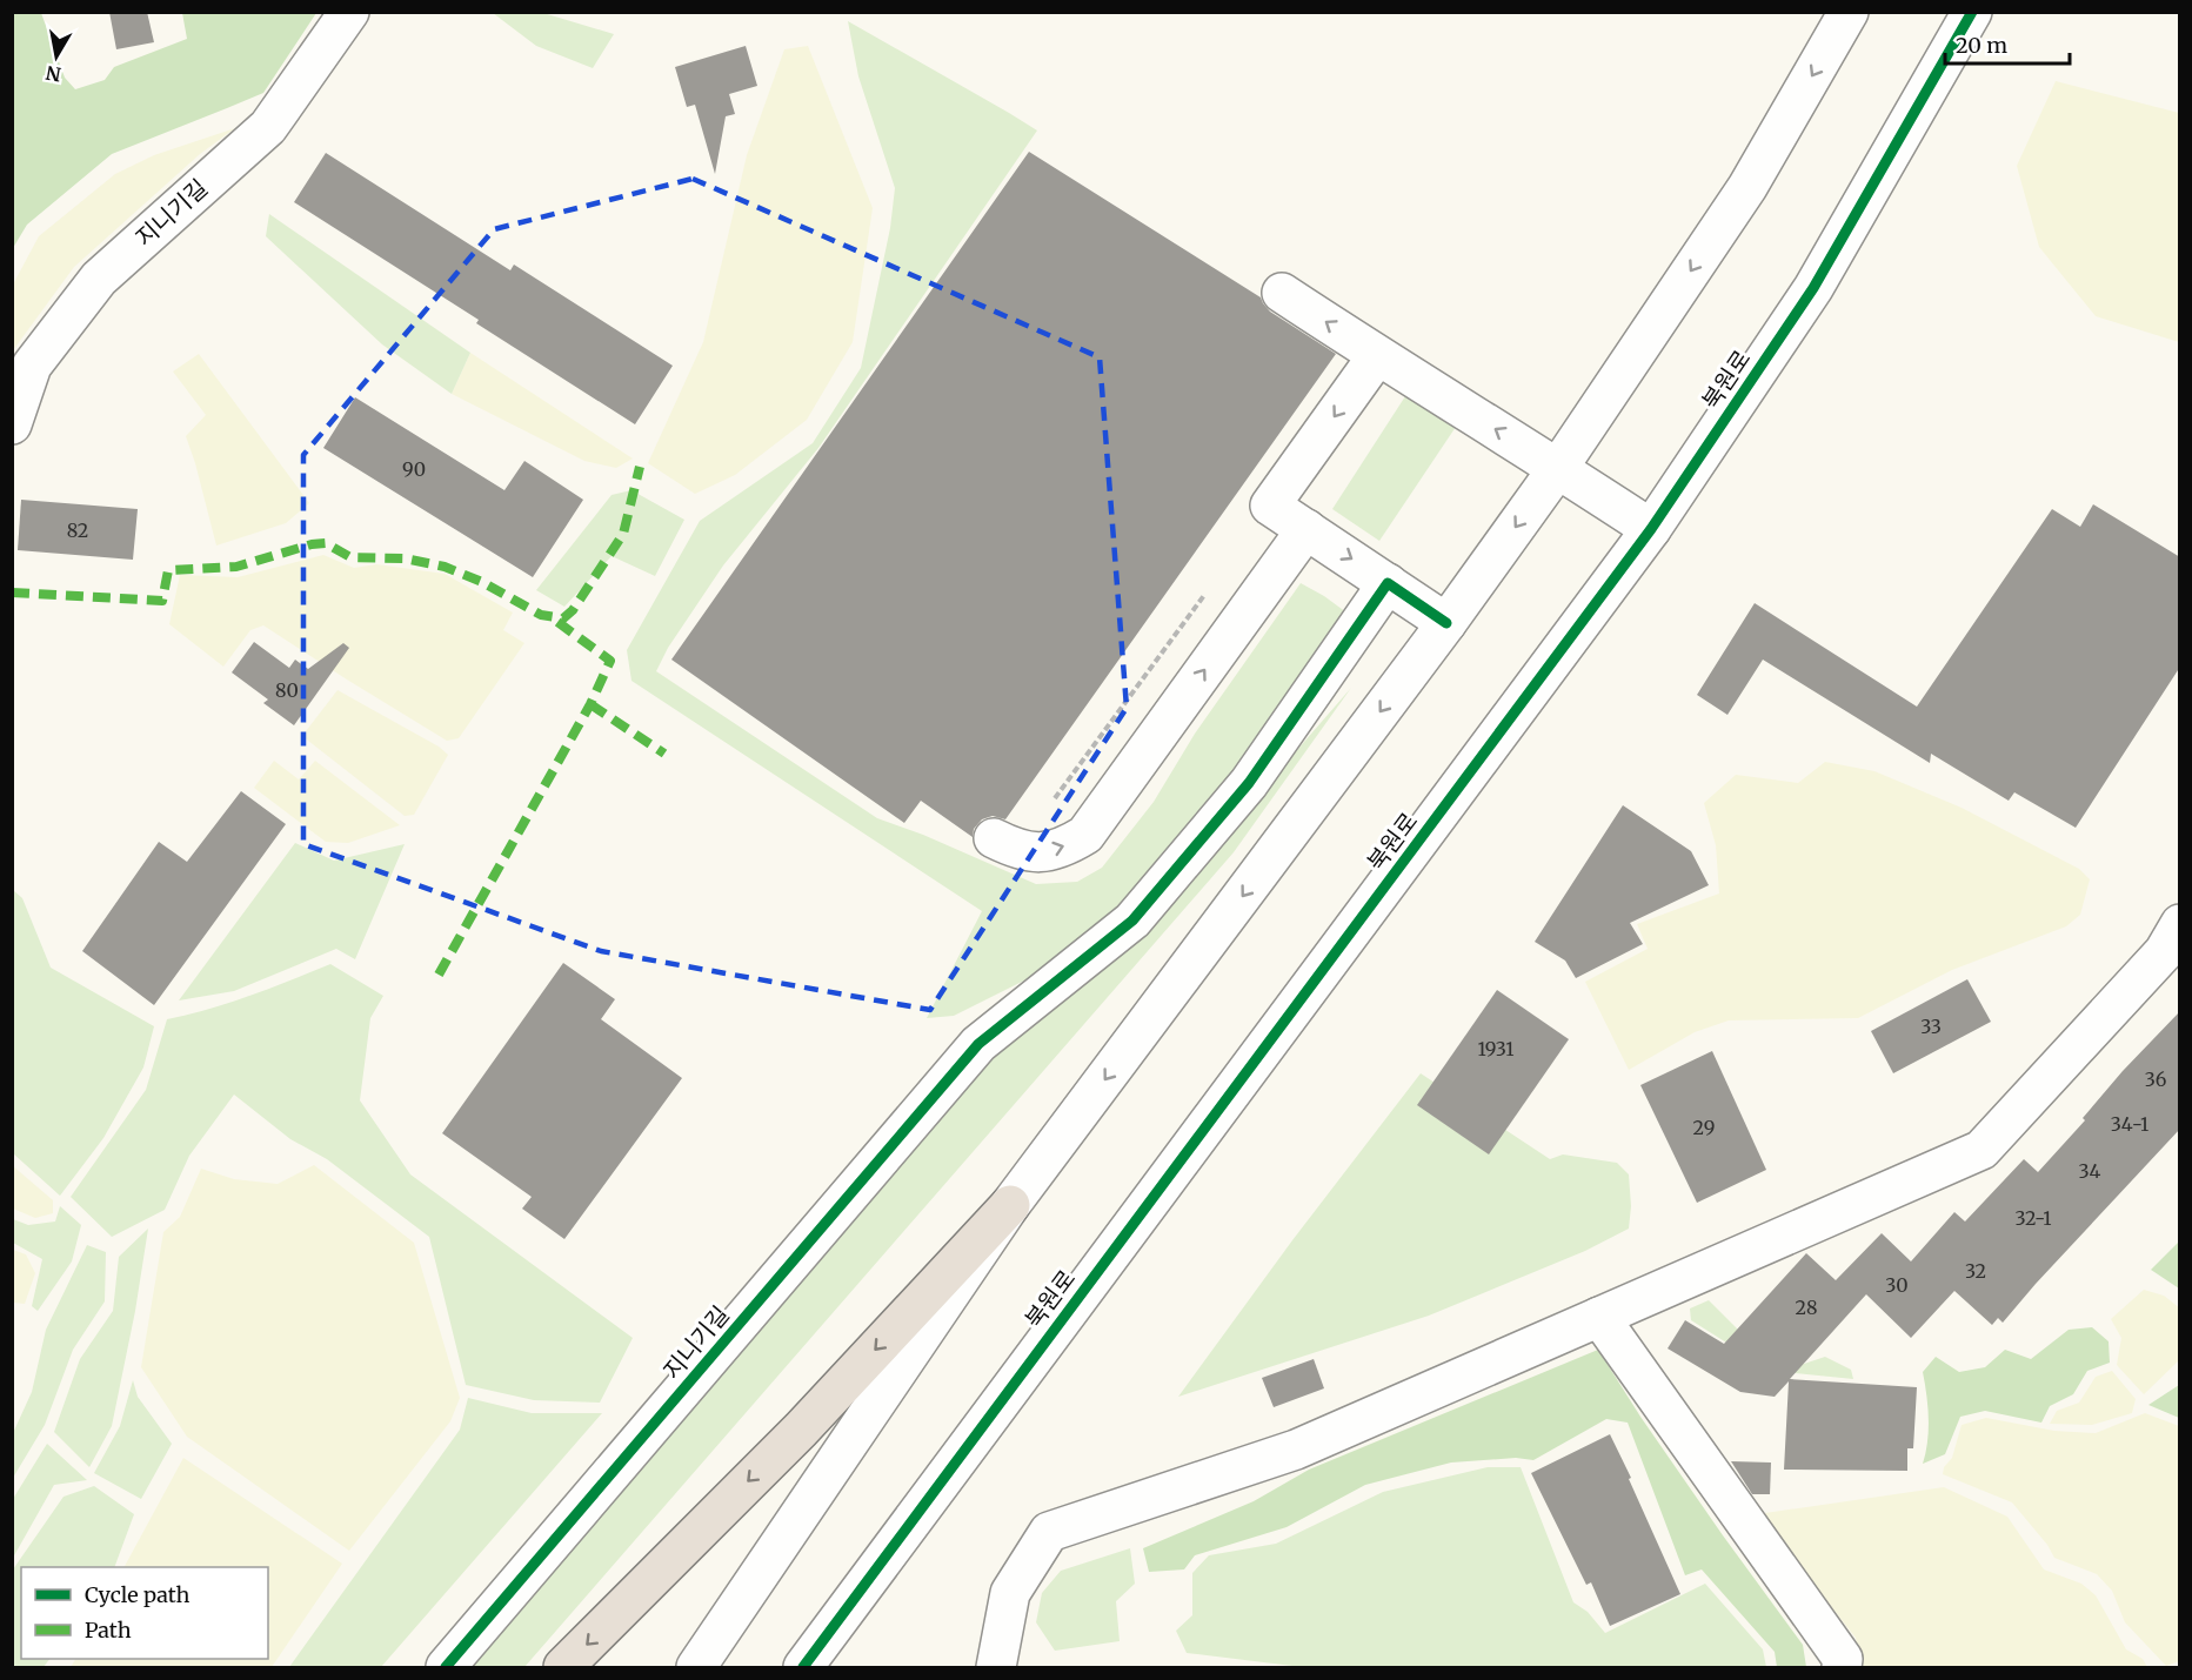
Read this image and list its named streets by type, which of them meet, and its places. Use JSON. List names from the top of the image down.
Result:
{
  "streets": {
    "street": ["지니기길", "북원로"]
  },
  "house_numbers": [
    "90",
    "82",
    "80",
    "33",
    "1931",
    "36",
    "34-1",
    "29",
    "34",
    "32-1",
    "32",
    "30",
    "28"
  ],
  "legend": ["Cycle path", "Path"],
  "scale_bar": "20 m",
  "north": "bottom"
}
